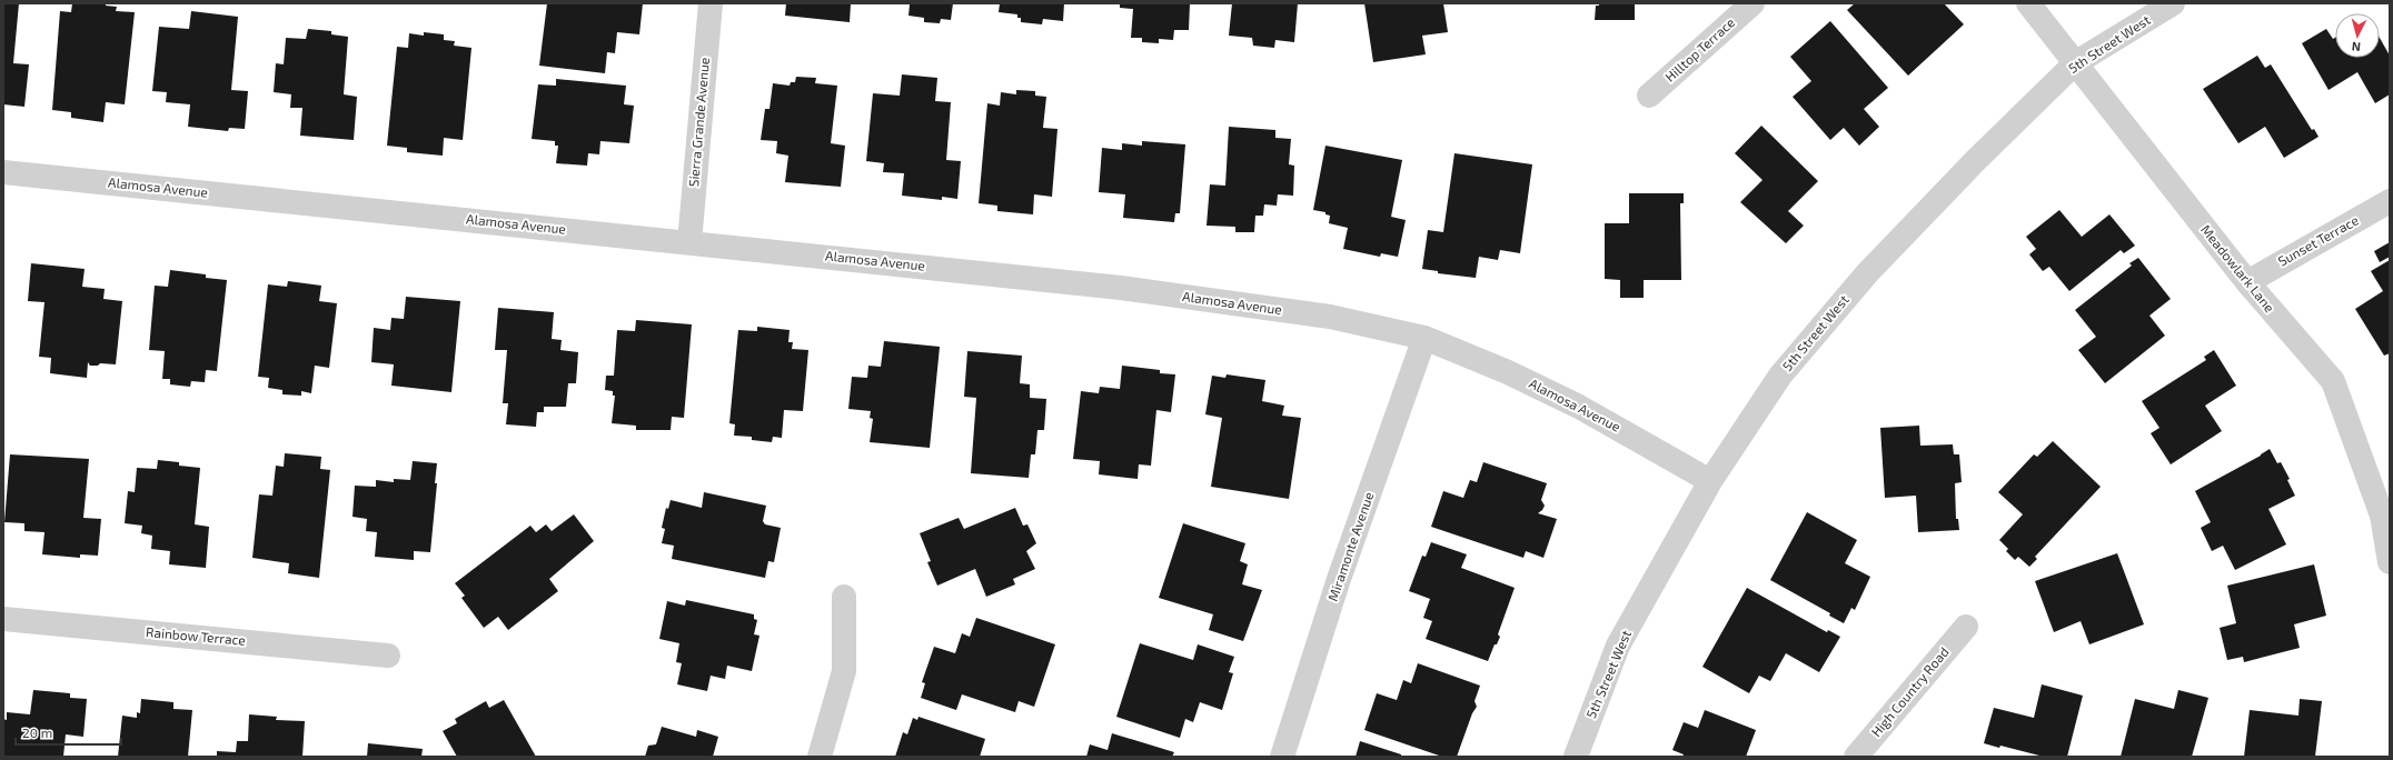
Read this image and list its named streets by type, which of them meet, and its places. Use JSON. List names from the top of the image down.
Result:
{
  "streets": {
    "street": [
      "5th Street West",
      "Hilltop Terrace",
      "Sierra Grande Avenue",
      "Alamosa Avenue",
      "Sunset Terrace",
      "Meadowlark Lane",
      "Miramonte Avenue",
      "Rainbow Terrace",
      "High Country Road"
    ]
  },
  "crossings": [
    ["5th Street West", "Alamosa Avenue"],
    ["5th Street West", "Meadowlark Lane"],
    ["Sierra Grande Avenue", "Alamosa Avenue"],
    ["Alamosa Avenue", "Miramonte Avenue"],
    ["Sunset Terrace", "Meadowlark Lane"]
  ],
  "scale_bar": "20 m",
  "north": "bottom"
}
